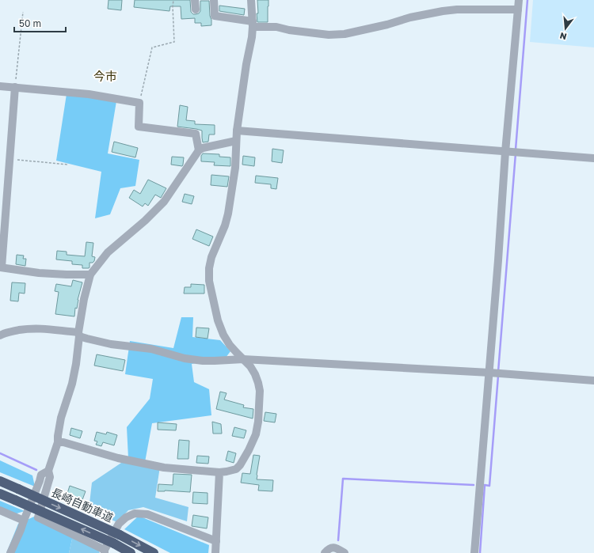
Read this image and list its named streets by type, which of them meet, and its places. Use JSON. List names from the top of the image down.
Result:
{
  "streets": {
    "highway": ["長崎自動車道"]
  },
  "districts": ["今市"],
  "scale_bar": "50 m",
  "north": "bottom"
}
